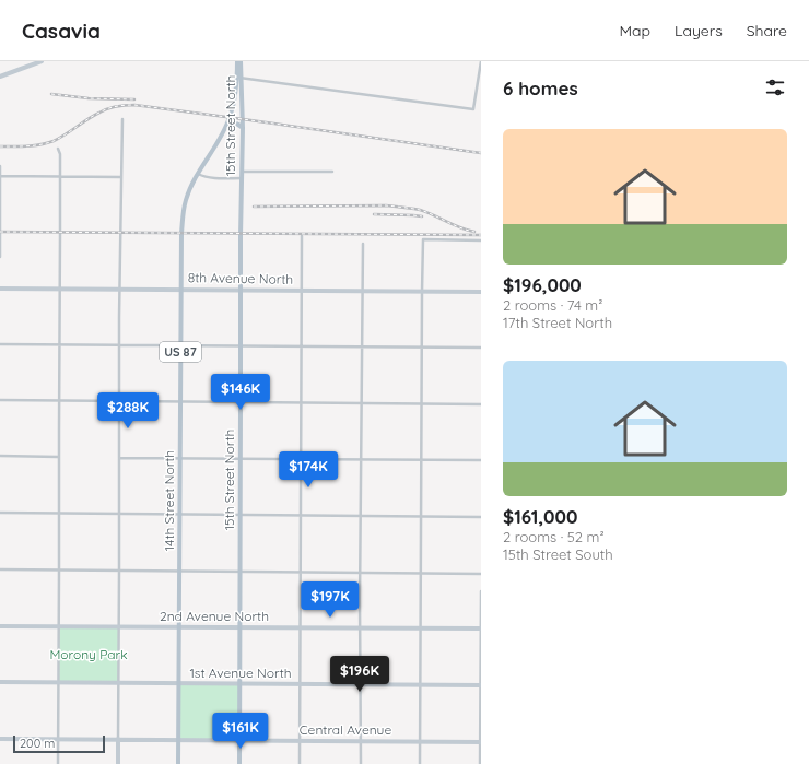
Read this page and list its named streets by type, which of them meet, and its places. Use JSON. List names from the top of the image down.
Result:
{
  "streets": {
    "main road": [
      "15th Street North",
      "8th Avenue North",
      "US 87",
      "14th Street North",
      "2nd Avenue North",
      "1st Avenue North",
      "Central Avenue"
    ]
  },
  "crossings": [
    ["15th Street North", "8th Avenue North"],
    ["15th Street North", "US 87"],
    ["15th Street North", "14th Street North"],
    ["15th Street North", "2nd Avenue North"],
    ["15th Street North", "1st Avenue North"],
    ["15th Street North", "Central Avenue"],
    ["8th Avenue North", "14th Street North"],
    ["US 87", "14th Street North"],
    ["US 87", "Central Avenue"],
    ["14th Street North", "2nd Avenue North"],
    ["14th Street North", "1st Avenue North"],
    ["14th Street North", "Central Avenue"]
  ],
  "parks": ["Morony Park"],
  "scale_bar": "200 m",
  "page": {
    "header": "Casavia",
    "nav": ["Map", "Layers", "Share"],
    "heading": "6 homes",
    "list": [
      {
        "name": "$196,000",
        "note": "2 rooms · 74 m² · 17th Street North"
      },
      {
        "name": "$161,000",
        "note": "2 rooms · 52 m² · 15th Street South"
      }
    ],
    "price": [
      "$146K",
      "$288K",
      "$174K",
      "$197K",
      "$196K",
      "$161K"
    ],
    "scale": "200 m"
  }
}
